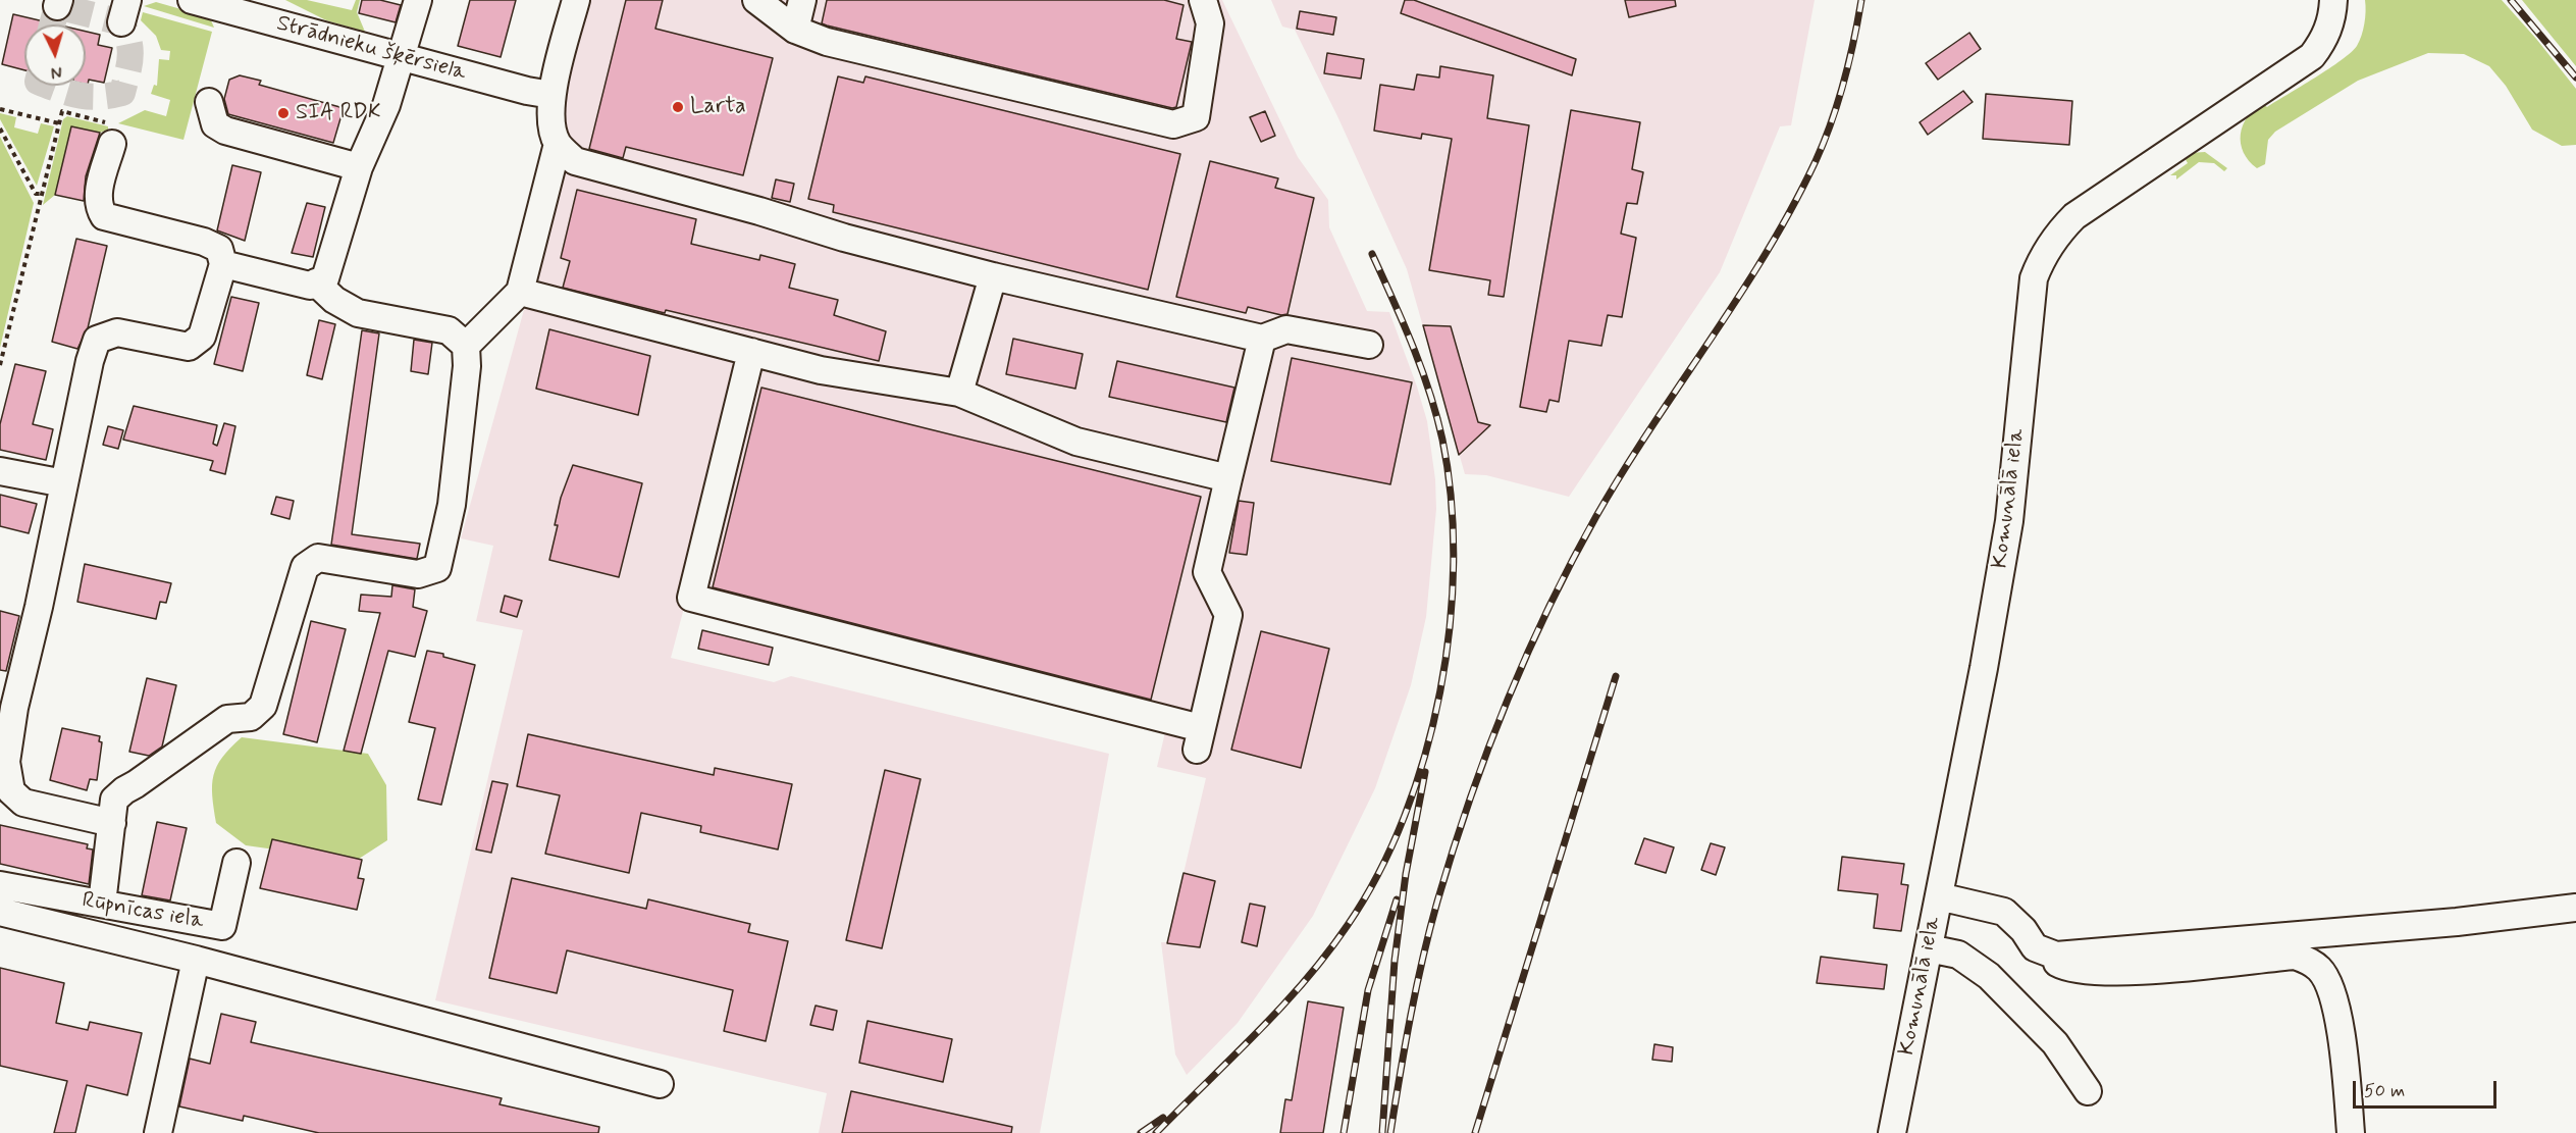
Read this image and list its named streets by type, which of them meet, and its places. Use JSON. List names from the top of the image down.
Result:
{
  "streets": {
    "street": ["Strādnieku šķērsiela", "Komunālā iela", "Rūpnīcas iela"]
  },
  "places": ["Larta", "SIA RDK"],
  "scale_bar": "50 m",
  "north": "bottom"
}
